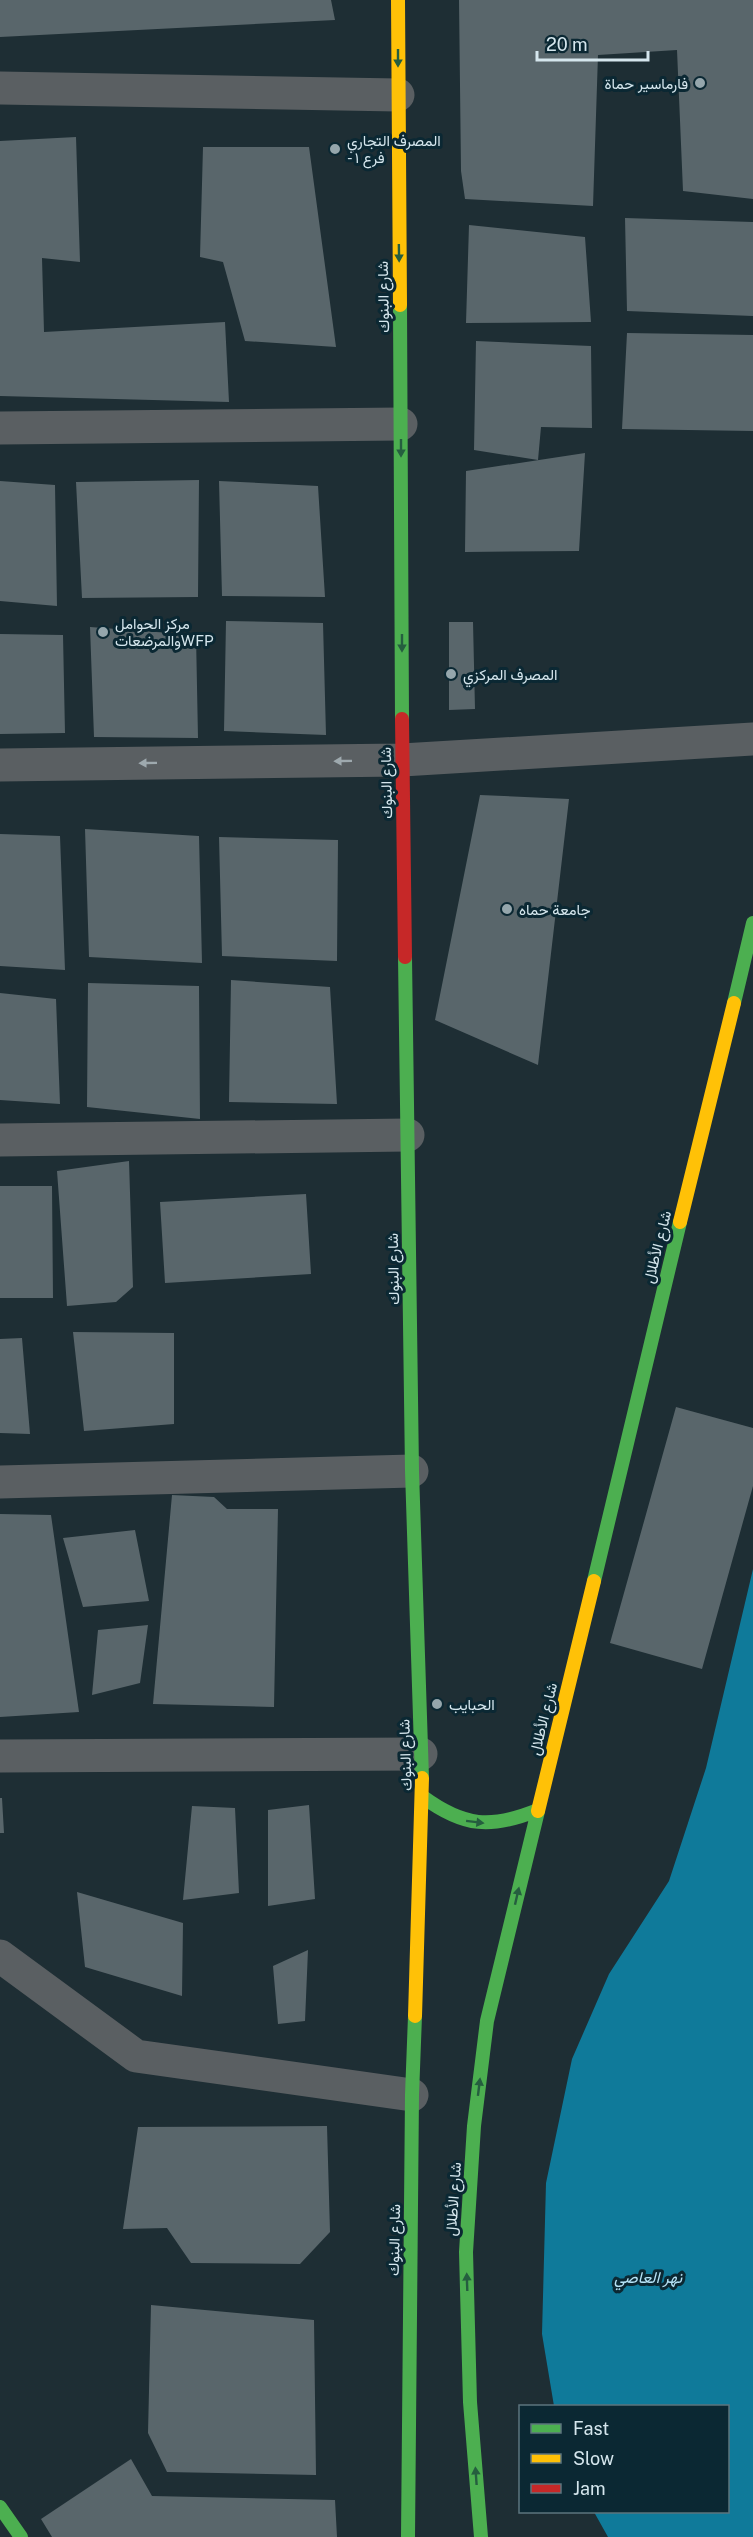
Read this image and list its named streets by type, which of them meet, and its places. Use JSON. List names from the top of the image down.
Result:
{
  "streets": {
    "main road": ["شارع البنوك", "شارع الأطلال"]
  },
  "one_way": ["شارع الأطلال"],
  "water": ["نهر العاصي"],
  "places": [
    "فارماسير حماة",
    "المصرف التجاري - فرع ١",
    "مركز الحوامل والمرضعاتWFP",
    "المصرف المركزي",
    "جامعة حماه",
    "الحبايب"
  ],
  "legend": ["Fast", "Slow", "Jam"],
  "scale_bar": "20 m"
}
